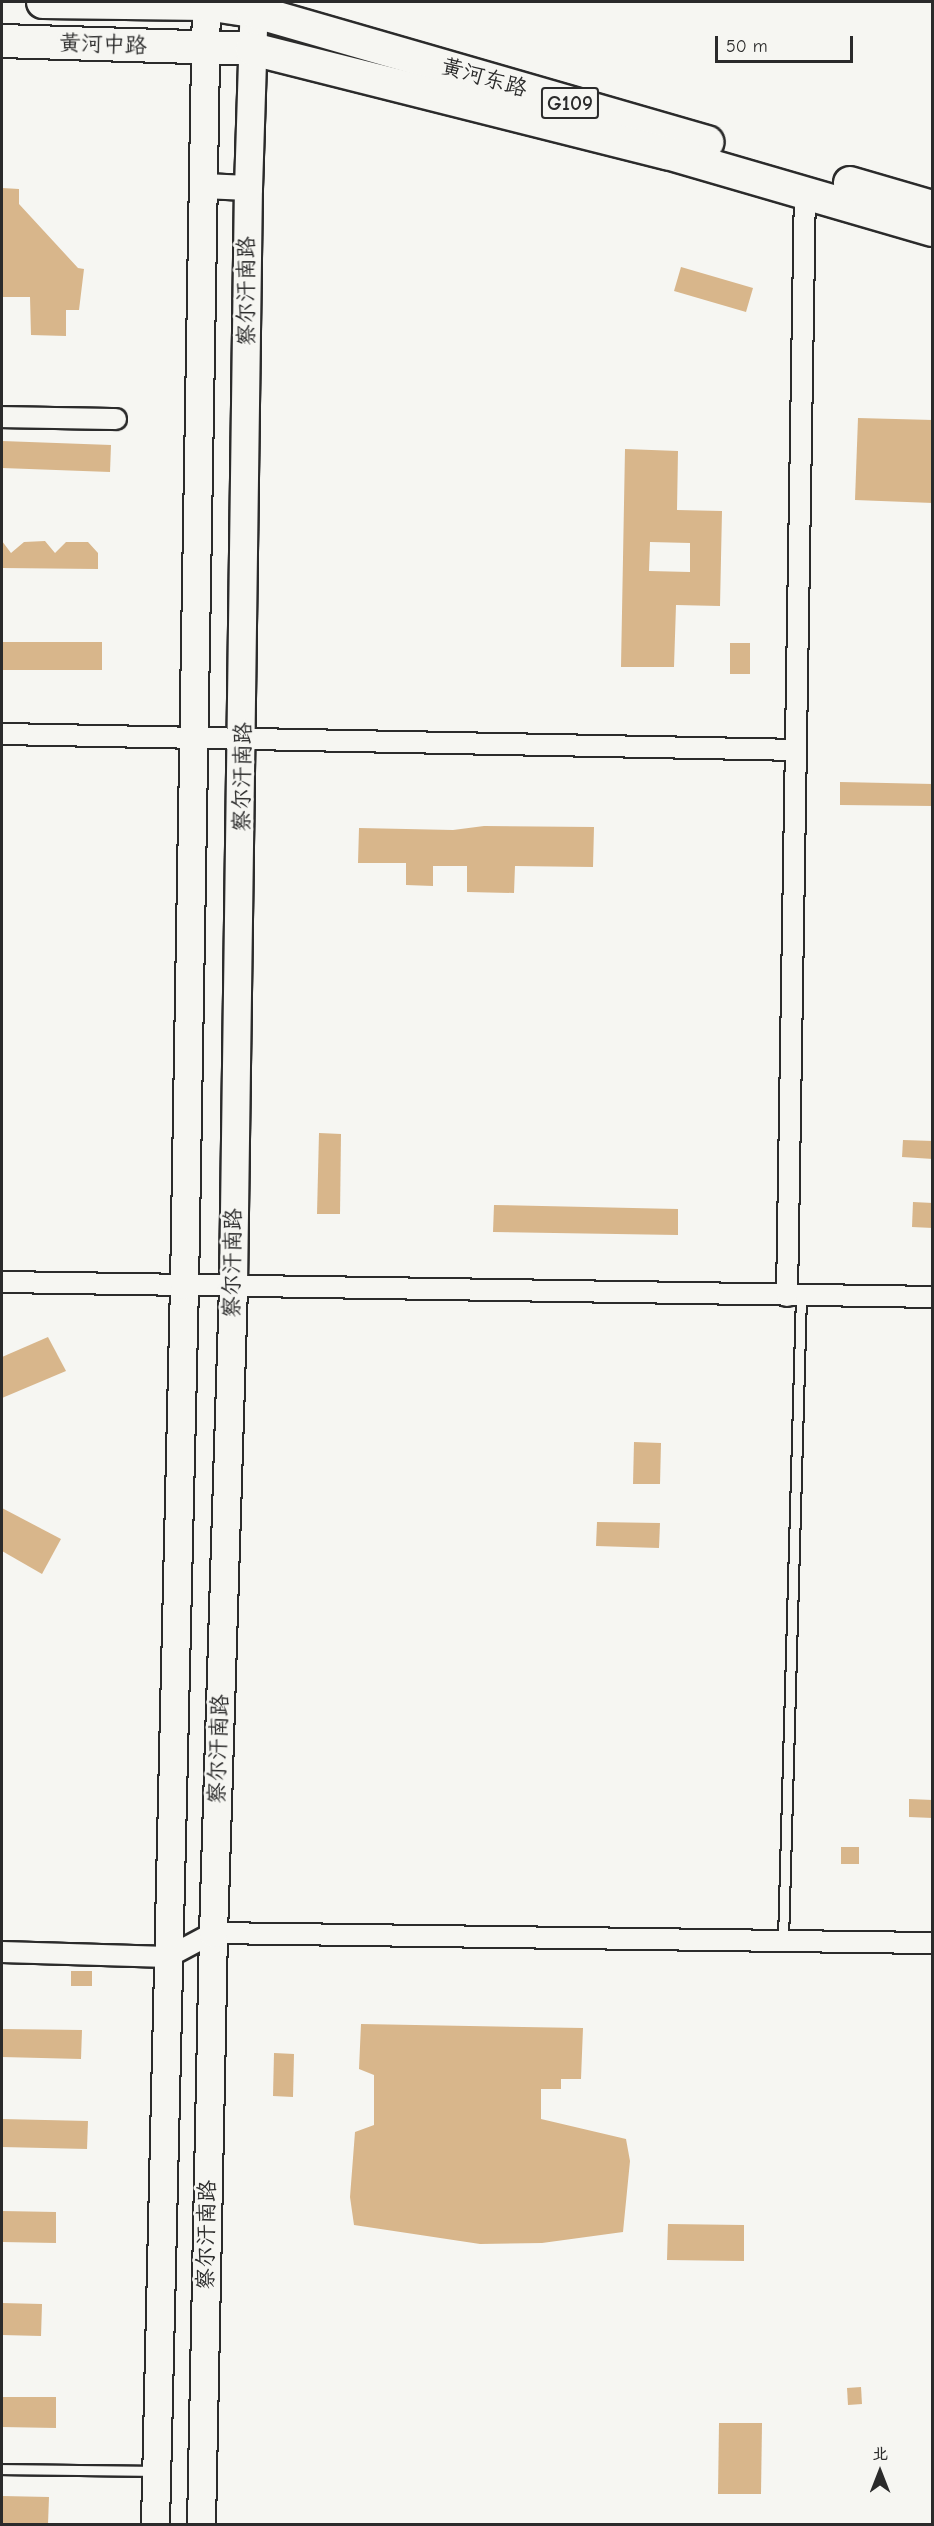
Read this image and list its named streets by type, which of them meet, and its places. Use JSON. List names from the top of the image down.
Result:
{
  "streets": {
    "highway": ["黄河中路", "黄河东路", "G109"],
    "main road": ["察尔汗南路"]
  },
  "crossings": [
    ["黄河中路", "黄河东路"],
    ["黄河中路", "察尔汗南路"],
    ["黄河东路", "察尔汗南路"]
  ],
  "scale_bar": "50 m",
  "north": "top"
}
